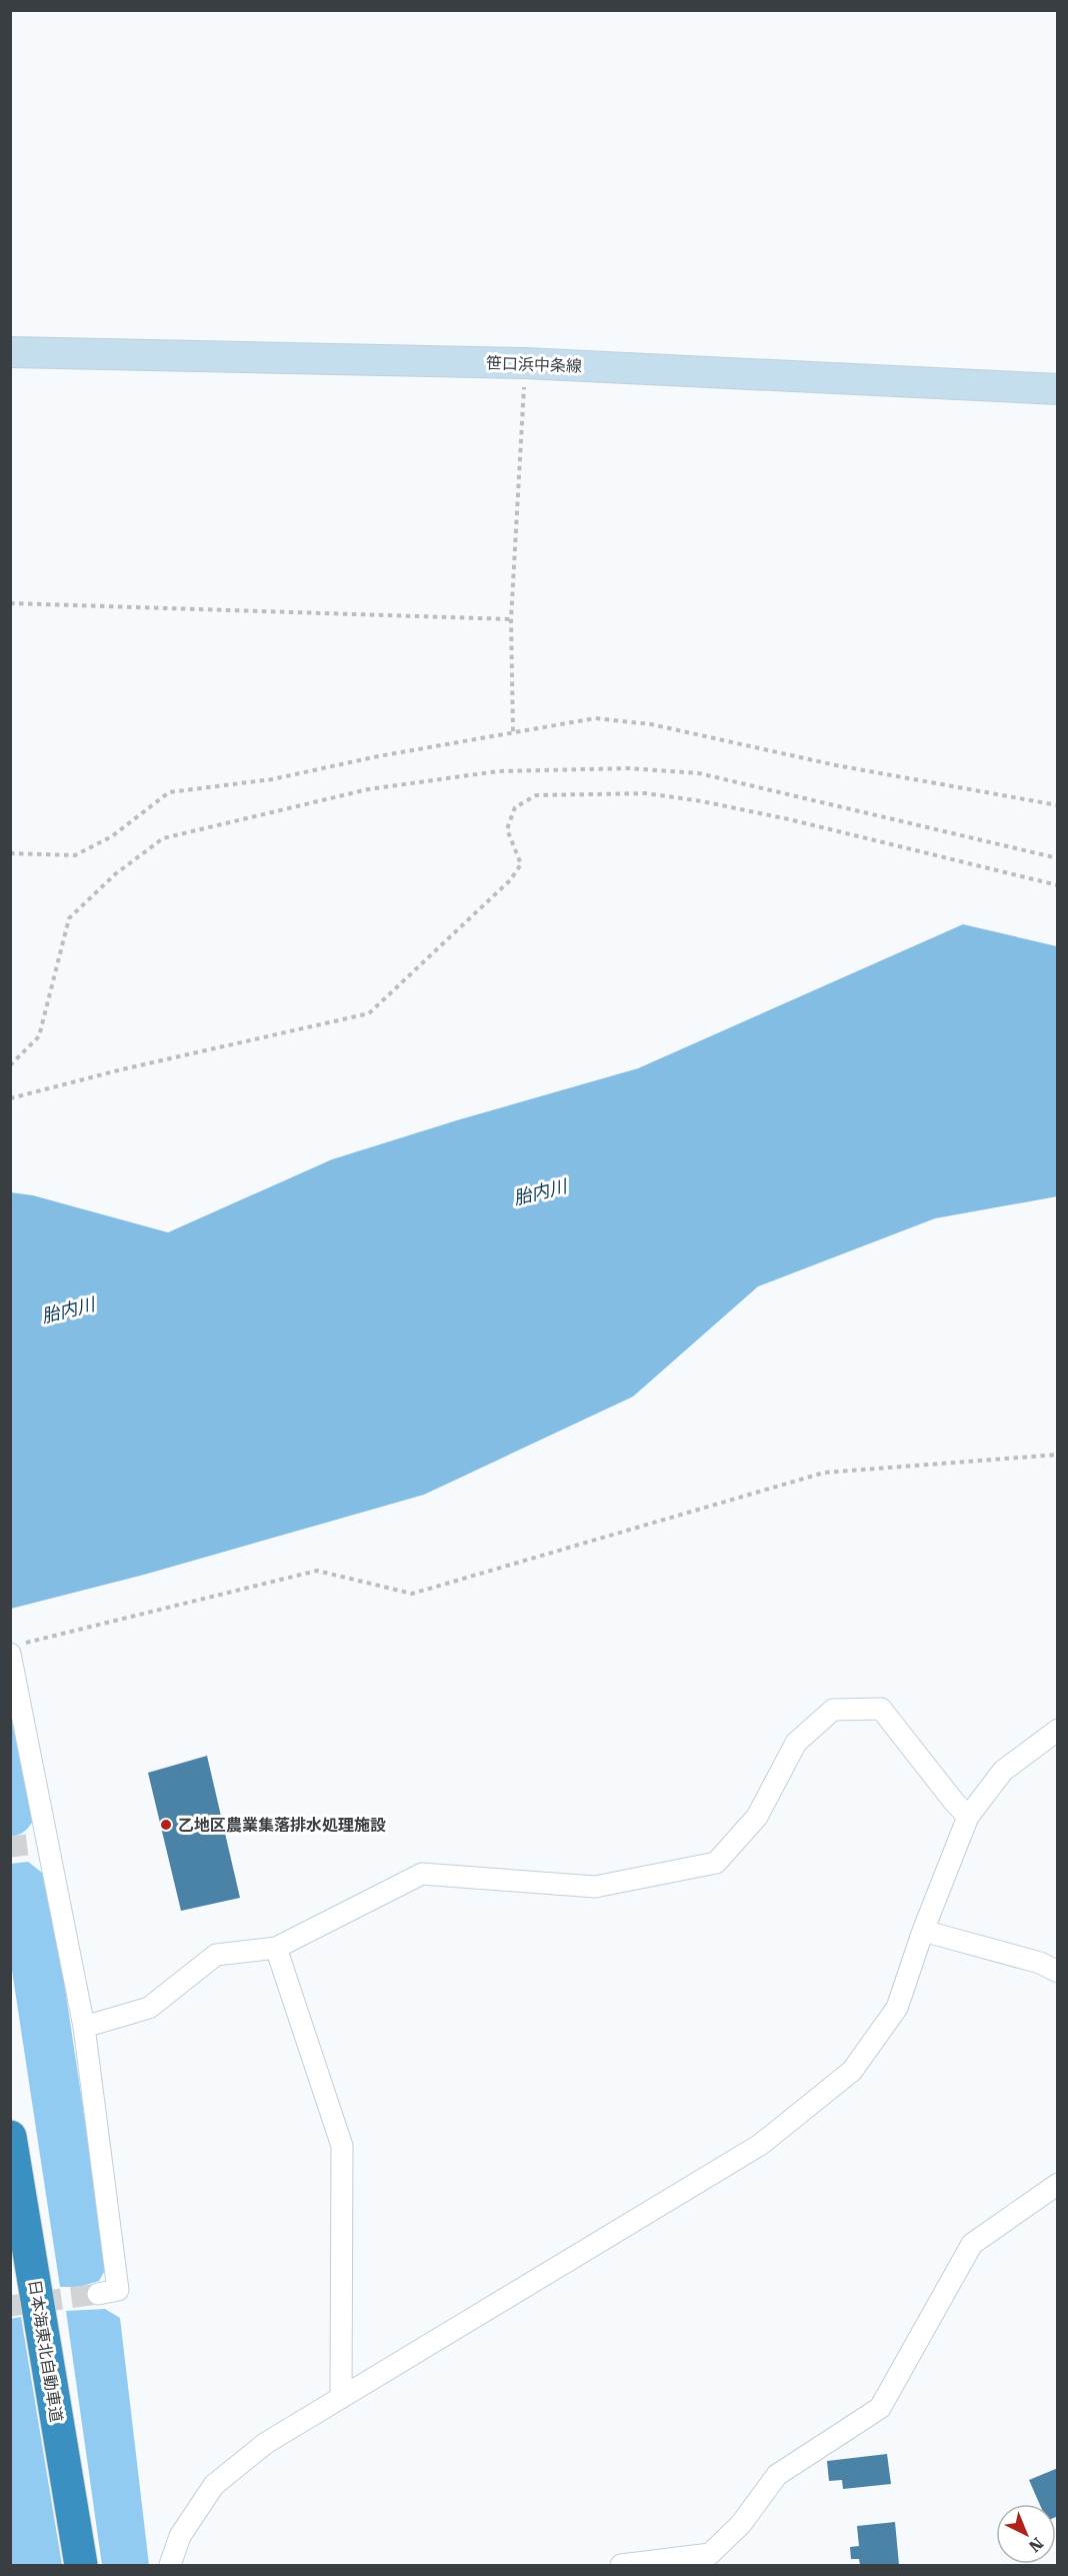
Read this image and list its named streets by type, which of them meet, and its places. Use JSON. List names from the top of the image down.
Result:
{
  "streets": {
    "highway": ["日本海東北自動車道"],
    "main road": ["笹口浜中条線"]
  },
  "water": ["胎内川"],
  "places": ["乙地区農業集落排水処理施設"],
  "north": "bottom right"
}
